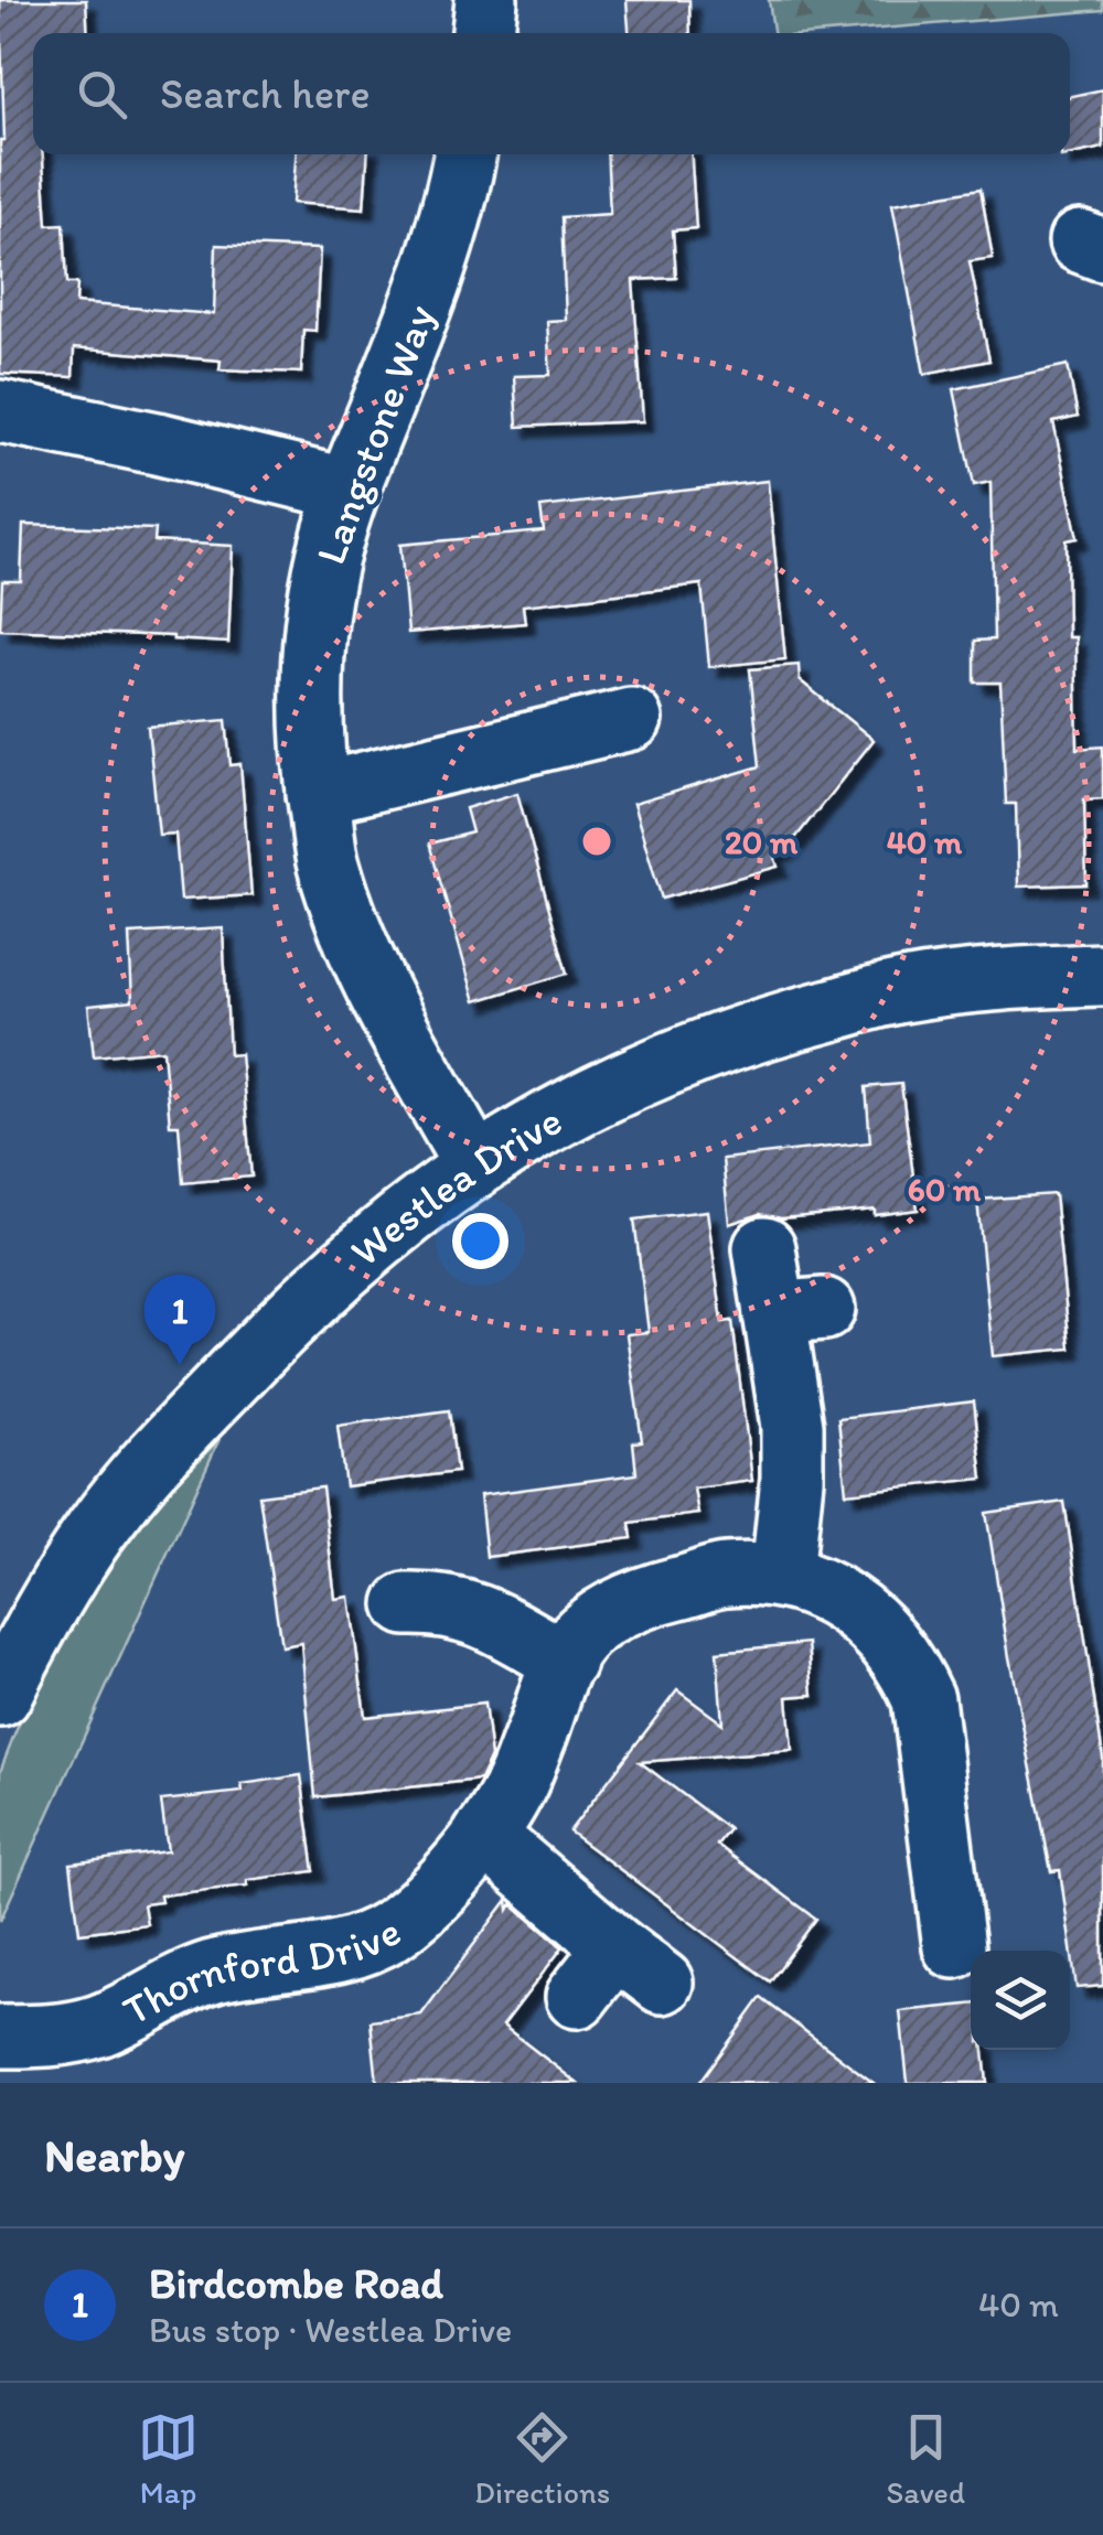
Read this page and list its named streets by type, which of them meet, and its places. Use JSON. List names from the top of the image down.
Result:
{
  "streets": {
    "street": ["Langstone Way", "Westlea Drive", "Thornford Drive"]
  },
  "crossings": [
    ["Langstone Way", "Westlea Drive"]
  ],
  "page": {
    "search": "Search here",
    "pins": "1",
    "heading": "Nearby",
    "list": [
      {
        "mark": "1",
        "name": "Birdcombe Road",
        "note": "Bus stop · Westlea Drive",
        "value": "40 m"
      }
    ],
    "nav": ["Map", "Directions", "Saved"]
  },
  "rings": ["20 m", "40 m", "60 m"]
}
